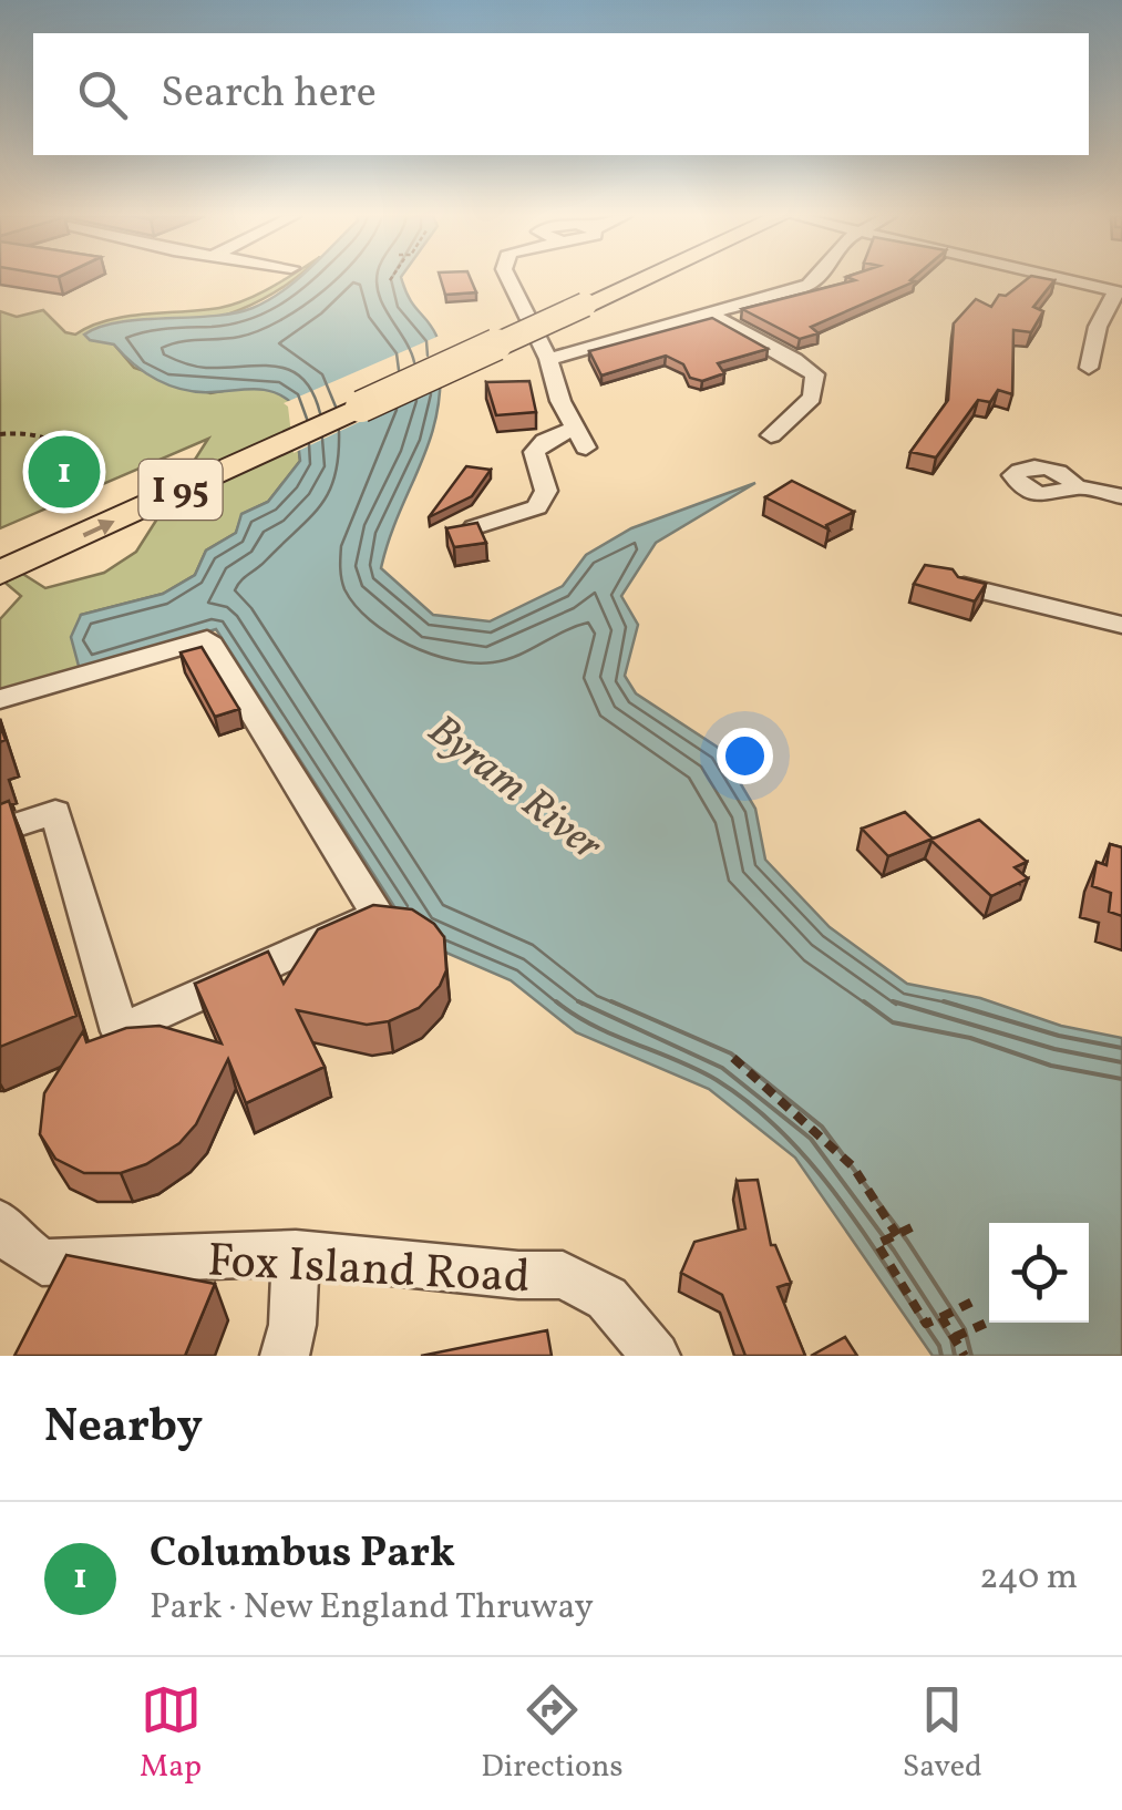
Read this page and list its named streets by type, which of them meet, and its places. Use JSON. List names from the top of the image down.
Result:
{
  "streets": {
    "highway": ["I 95"],
    "street": ["Fox Island Road"]
  },
  "water": ["Byram River"],
  "page": {
    "search": "Search here",
    "pins": "1",
    "heading": "Nearby",
    "list": [
      {
        "mark": "1",
        "name": "Columbus Park",
        "note": "Park · New England Thruway",
        "value": "240 m"
      }
    ],
    "nav": ["Map", "Directions", "Saved"]
  }
}
